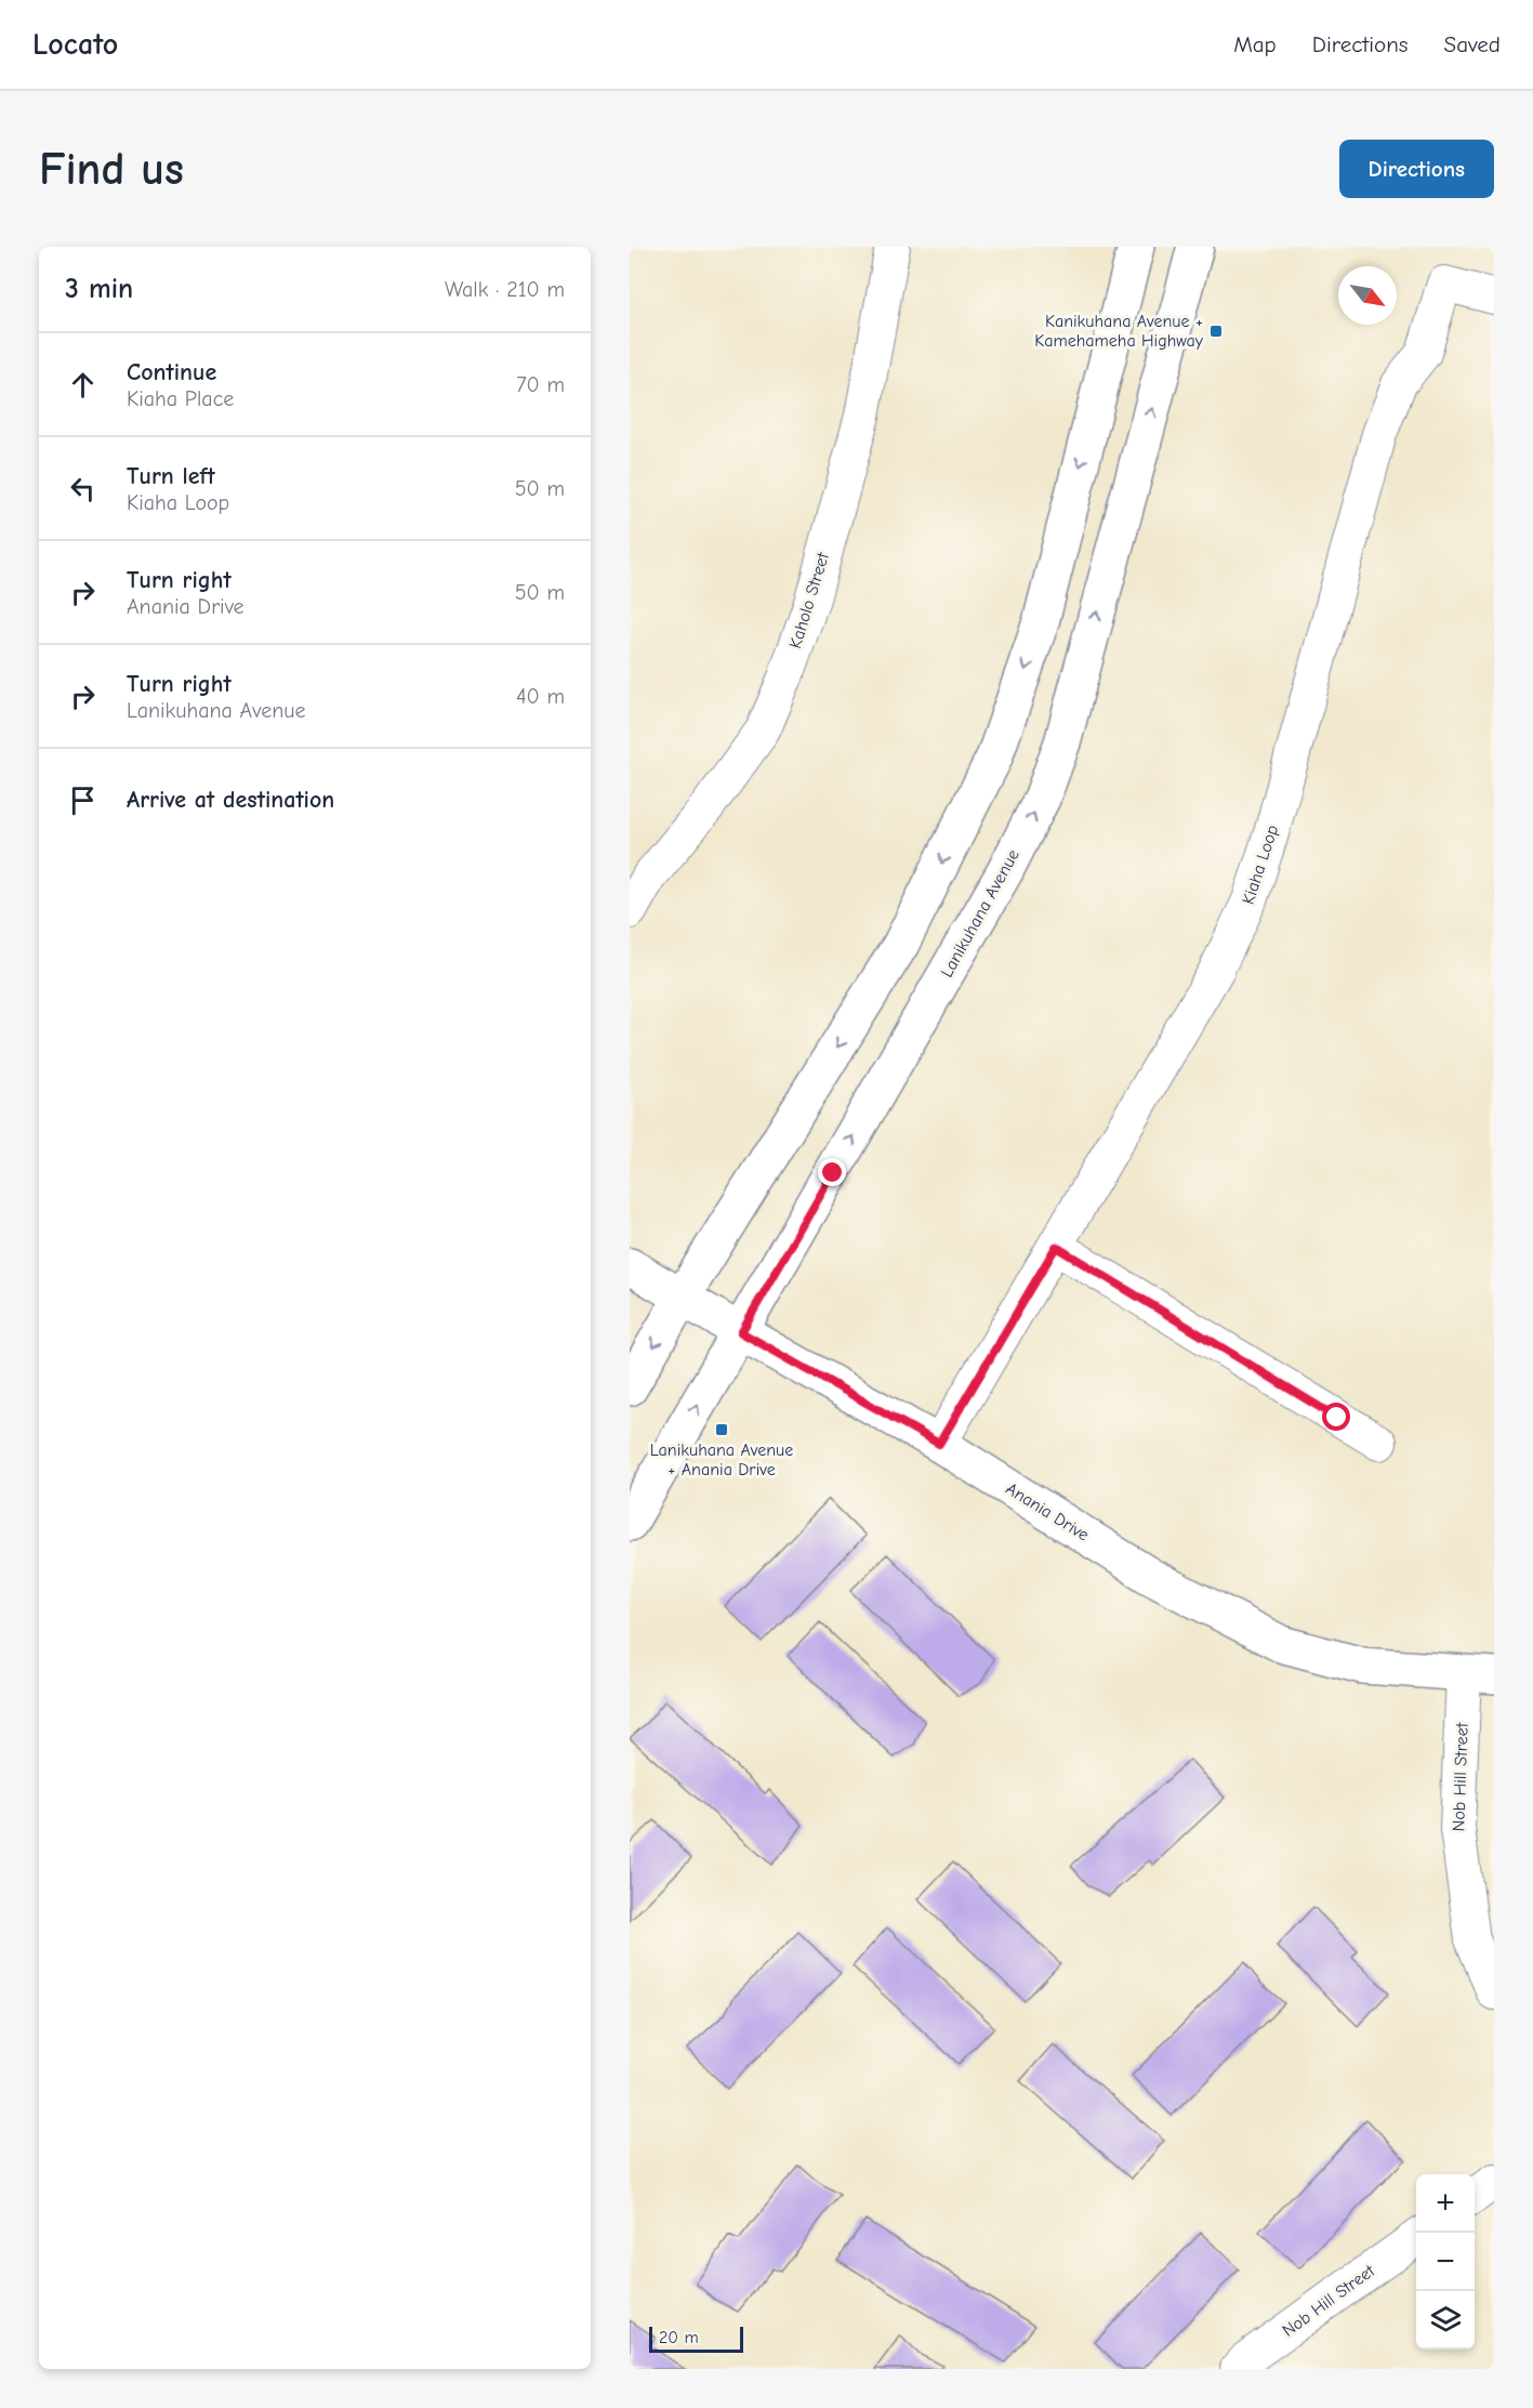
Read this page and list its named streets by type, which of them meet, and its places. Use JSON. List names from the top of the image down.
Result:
{
  "streets": {
    "main road": ["Lanikuhana Avenue", "Anania Drive"],
    "street": ["Kaholo Street", "Kiaha Loop", "Nob Hill Street"]
  },
  "crossings": [
    ["Kiaha Loop", "Anania Drive"],
    ["Lanikuhana Avenue", "Anania Drive"],
    ["Anania Drive", "Nob Hill Street"]
  ],
  "places": {
    "transit": ["Kanikuhana Avenue + Kamehameha Highway", "Lanikuhana Avenue + Anania Drive"]
  },
  "scale_bar": "20 m",
  "north": "bottom right",
  "page": {
    "header": "Locato",
    "nav": ["Map", "Directions", "Saved"],
    "buttons": "Directions",
    "title": "Find us",
    "heading": ["3 min", "Walk · 210 m"],
    "list": [
      ["Continue", "Kiaha Place", "70 m"],
      ["Turn left", "Kiaha Loop", "50 m"],
      ["Turn right", "Anania Drive", "50 m"],
      ["Turn right", "Lanikuhana Avenue", "40 m"],
      "Arrive at destination"
    ],
    "map_buttons": ["+", "−"],
    "scale": "20 m"
  }
}
